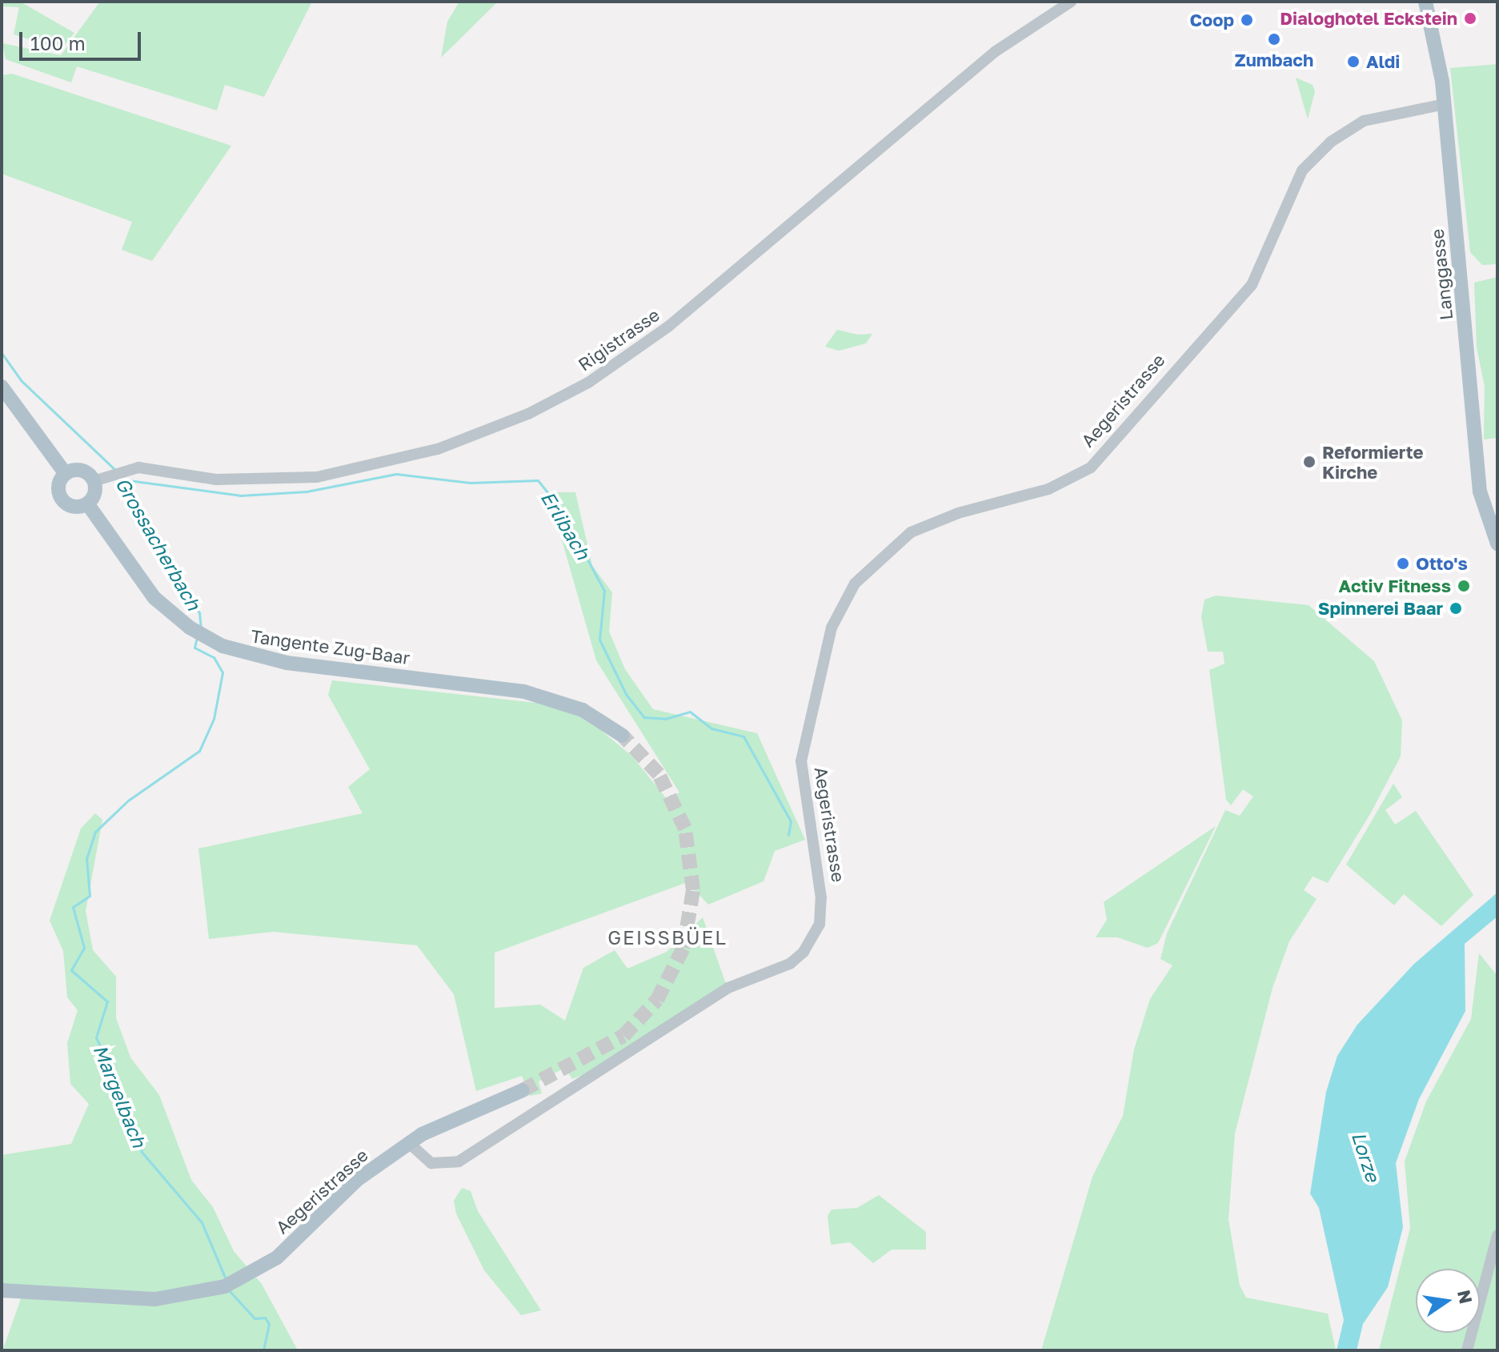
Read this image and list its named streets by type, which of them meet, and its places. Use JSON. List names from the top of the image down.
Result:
{
  "streets": {
    "main road": ["Langgasse", "Aegeristrasse", "Tangente Zug-Baar"],
    "street": ["Rigistrasse"]
  },
  "crossings": [
    ["Langgasse", "Aegeristrasse"],
    ["Rigistrasse", "Tangente Zug-Baar"]
  ],
  "districts": ["GEISSBÜEL"],
  "water": [
    "Erlibach",
    "Grossacherbach",
    "Margelbach",
    "Lorze"
  ],
  "places": [
    "Dialoghotel Eckstein",
    "Coop",
    "Zumbach",
    "Aldi",
    "Reformierte Kirche",
    "Otto's",
    "Activ Fitness",
    "Spinnerei Baar"
  ],
  "scale_bar": "100 m",
  "north": "right"
}
